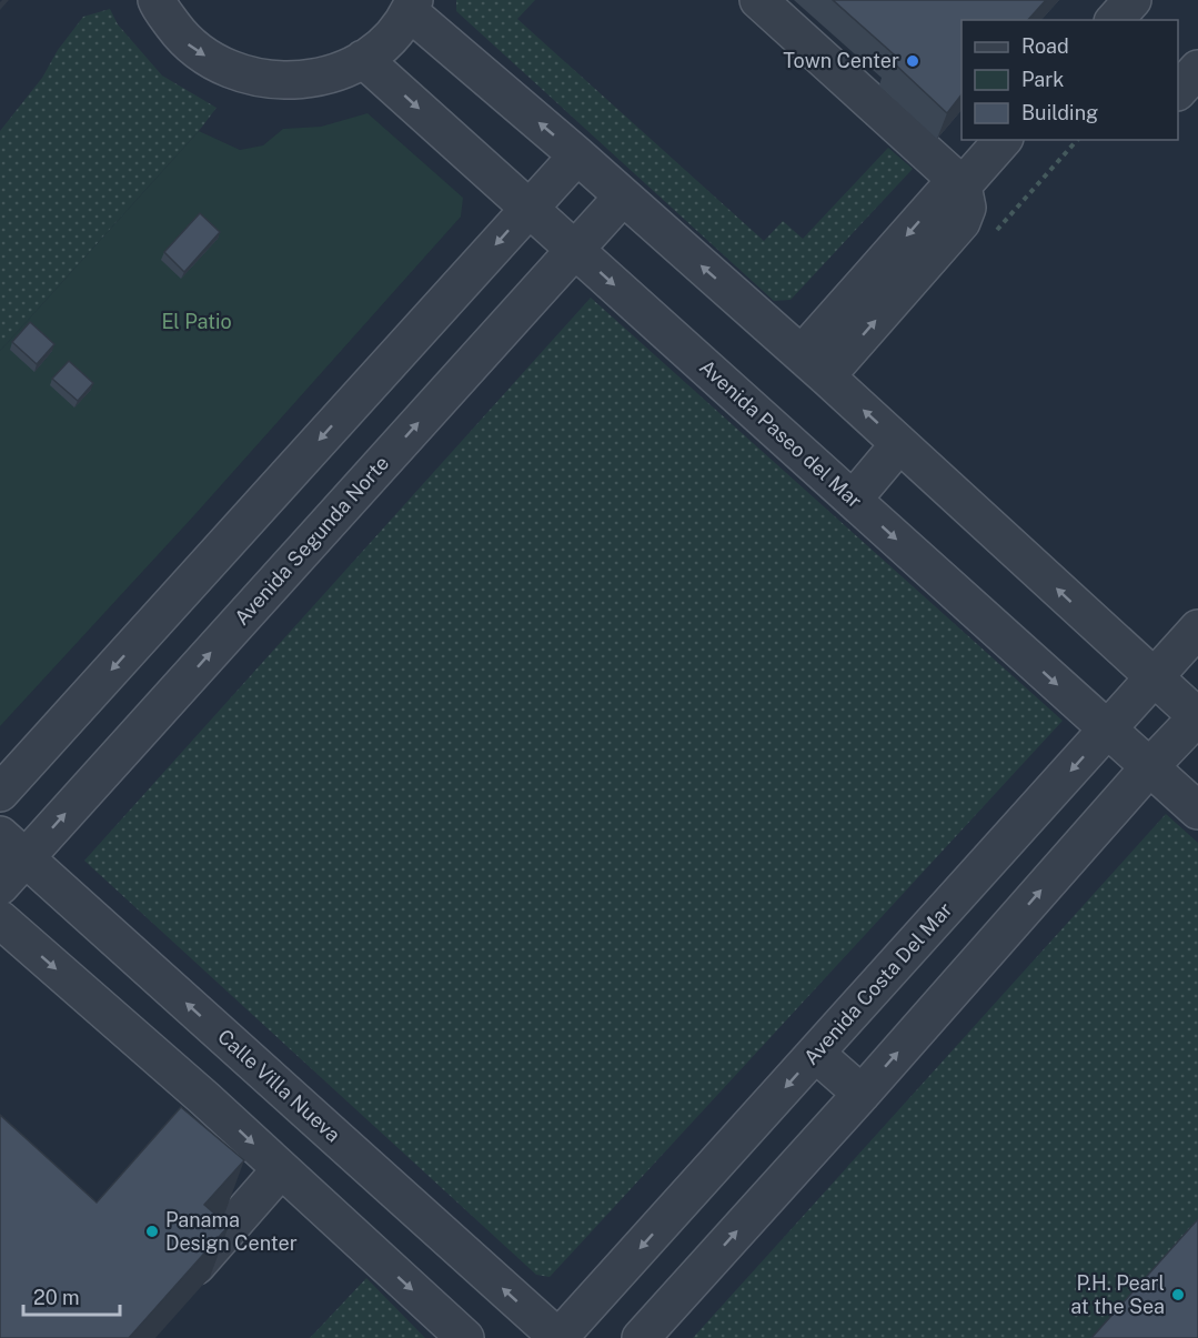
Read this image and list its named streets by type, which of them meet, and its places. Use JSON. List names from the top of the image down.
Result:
{
  "streets": {
    "street": [
      "Avenida Paseo del Mar",
      "Avenida Segunda Norte",
      "Avenida Costa Del Mar",
      "Calle Villa Nueva"
    ]
  },
  "crossings": [
    ["Avenida Paseo del Mar", "Avenida Segunda Norte"],
    ["Avenida Paseo del Mar", "Avenida Costa Del Mar"],
    ["Avenida Segunda Norte", "Calle Villa Nueva"],
    ["Avenida Costa Del Mar", "Calle Villa Nueva"]
  ],
  "parks": ["El Patio"],
  "places": ["Town Center", "Panama Design Center", "P.H. Pearl at the Sea"],
  "legend": ["Road", "Park", "Building"],
  "scale_bar": "20 m"
}
